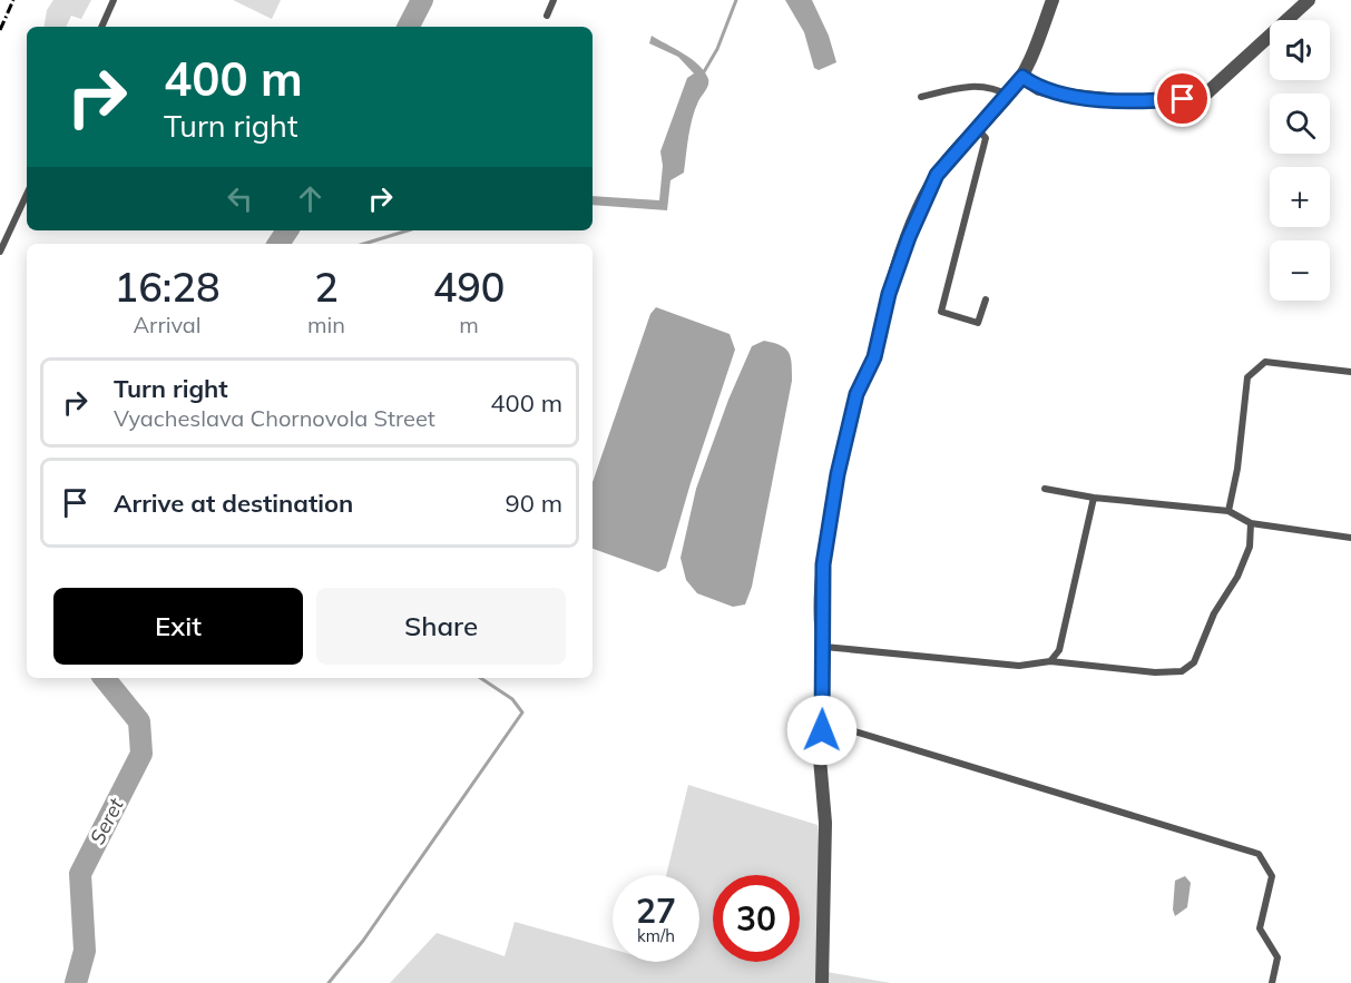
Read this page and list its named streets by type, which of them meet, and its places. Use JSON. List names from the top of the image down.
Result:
{
  "water": ["Seret"],
  "page": {
    "map_buttons": ["+", "−"],
    "turn": ["400 m", "Turn right"],
    "eta": [
      "16:28",
      "Arrival",
      "2",
      "min",
      "490",
      "m"
    ],
    "list": [
      {
        "name": "Turn right",
        "note": "Vyacheslava Chornovola Street",
        "value": "400 m"
      },
      {
        "name": "Arrive at destination",
        "value": "90 m"
      }
    ],
    "buttons": ["Exit", "Share"],
    "speed": "27 km/h",
    "limit": "30"
  }
}
